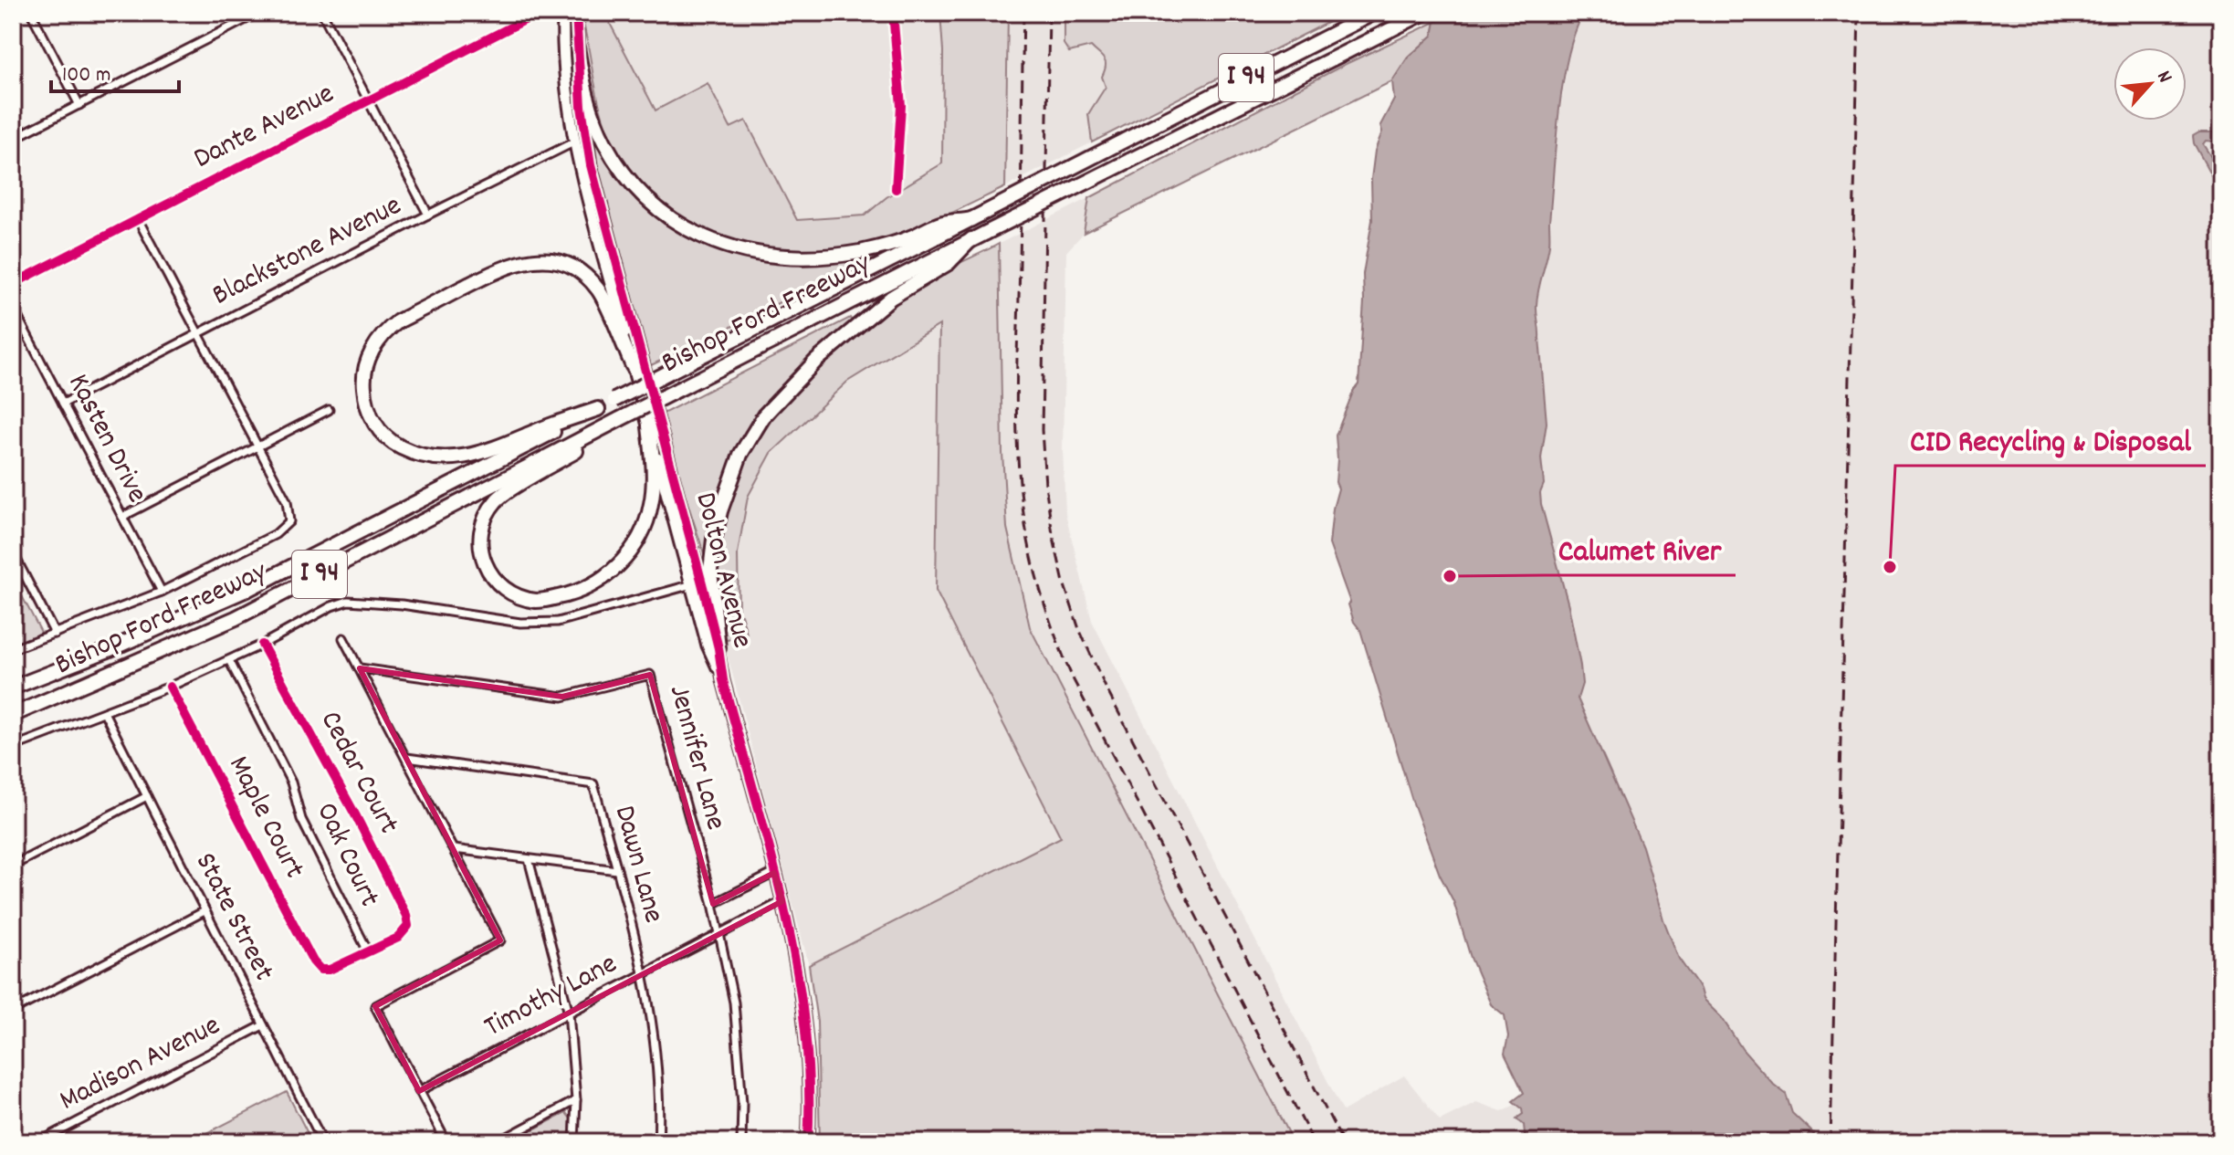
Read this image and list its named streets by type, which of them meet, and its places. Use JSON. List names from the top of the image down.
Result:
{
  "streets": {
    "highway": ["I 94", "Bishop Ford Freeway"],
    "street": [
      "Dante Avenue",
      "Blackstone Avenue",
      "Kasten Drive",
      "Dolton Avenue",
      "Jennifer Lane",
      "Cedar Court",
      "Maple Court",
      "Oak Court",
      "Dawn Lane",
      "State Street",
      "Timothy Lane",
      "Madison Avenue"
    ]
  },
  "crossings": [
    ["Blackstone Avenue", "Kasten Drive"],
    ["Blackstone Avenue", "Dolton Avenue"],
    ["Dolton Avenue", "Timothy Lane"],
    ["Jennifer Lane", "Timothy Lane"],
    ["Cedar Court", "Maple Court"],
    ["Cedar Court", "Oak Court"],
    ["Maple Court", "Oak Court"],
    ["Dawn Lane", "Timothy Lane"],
    ["State Street", "Madison Avenue"]
  ],
  "places": ["CID Recycling & Disposal", "Calumet River"],
  "scale_bar": "100 m",
  "north": "top right"
}
